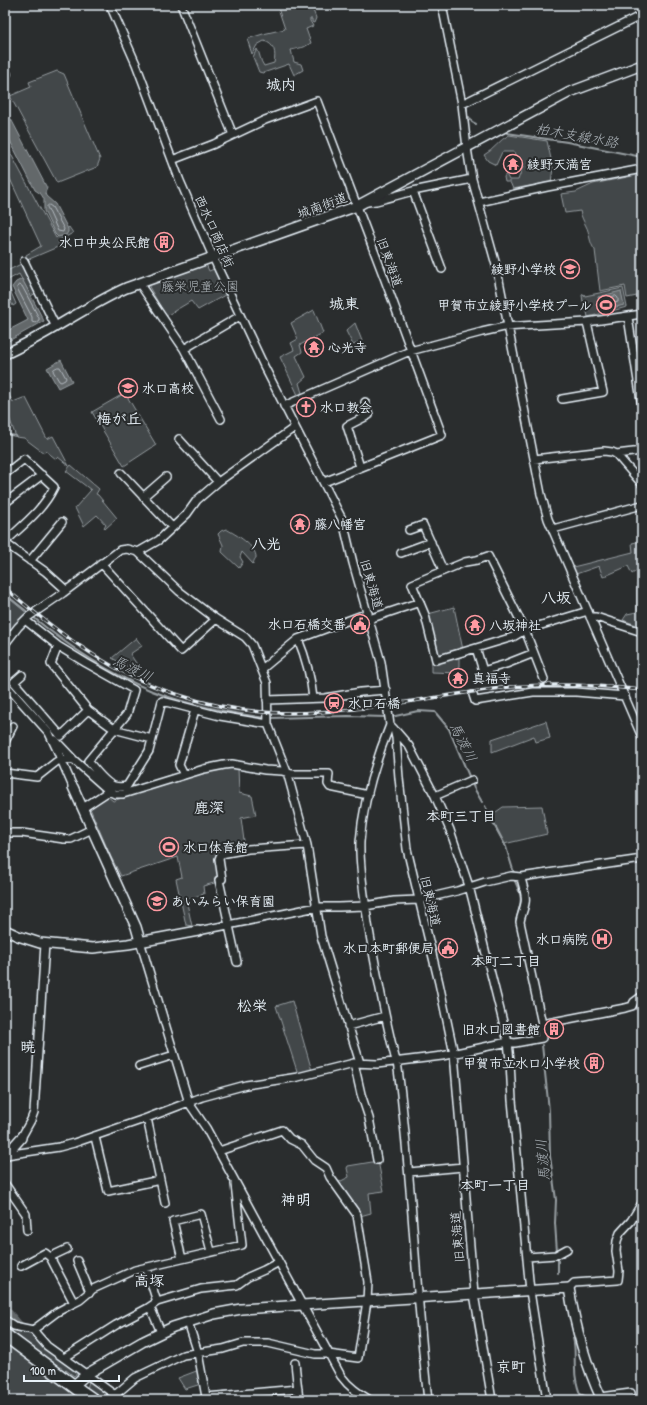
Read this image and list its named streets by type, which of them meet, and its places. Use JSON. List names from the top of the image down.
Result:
{
  "streets": {
    "street": ["城南街道", "西水口商店街", "旧東海道"]
  },
  "crossings": [
    ["城南街道", "西水口商店街"],
    ["城南街道", "旧東海道"],
    ["西水口商店街", "旧東海道"]
  ],
  "districts": [
    "城内",
    "城東",
    "梅が丘",
    "八光",
    "八坂",
    "鹿深",
    "本町三丁目",
    "本町二丁目",
    "松栄",
    "暁",
    "本町一丁目",
    "神明",
    "高塚",
    "京町"
  ],
  "water": ["柏木支線水路", "馬渡川"],
  "parks": ["藤栄児童公園"],
  "places": {
    "temple": [
      "綾野天満宮",
      "心光寺",
      "藤八幡宮",
      "八坂神社",
      "真福寺"
    ],
    "building": ["水口中央公民館", "旧水口図書館", "甲賀市立水口小学校"],
    "school or university": ["綾野小学校", "水口高校", "あいみらい保育園"],
    "sports": ["甲賀市立綾野小学校プール", "水口体育館"],
    "church": ["水口教会"],
    "public building": ["水口石橋交番", "水口本町郵便局"],
    "station": ["水口石橋"],
    "hospital": ["水口病院"]
  },
  "scale_bar": "100 m"
}
